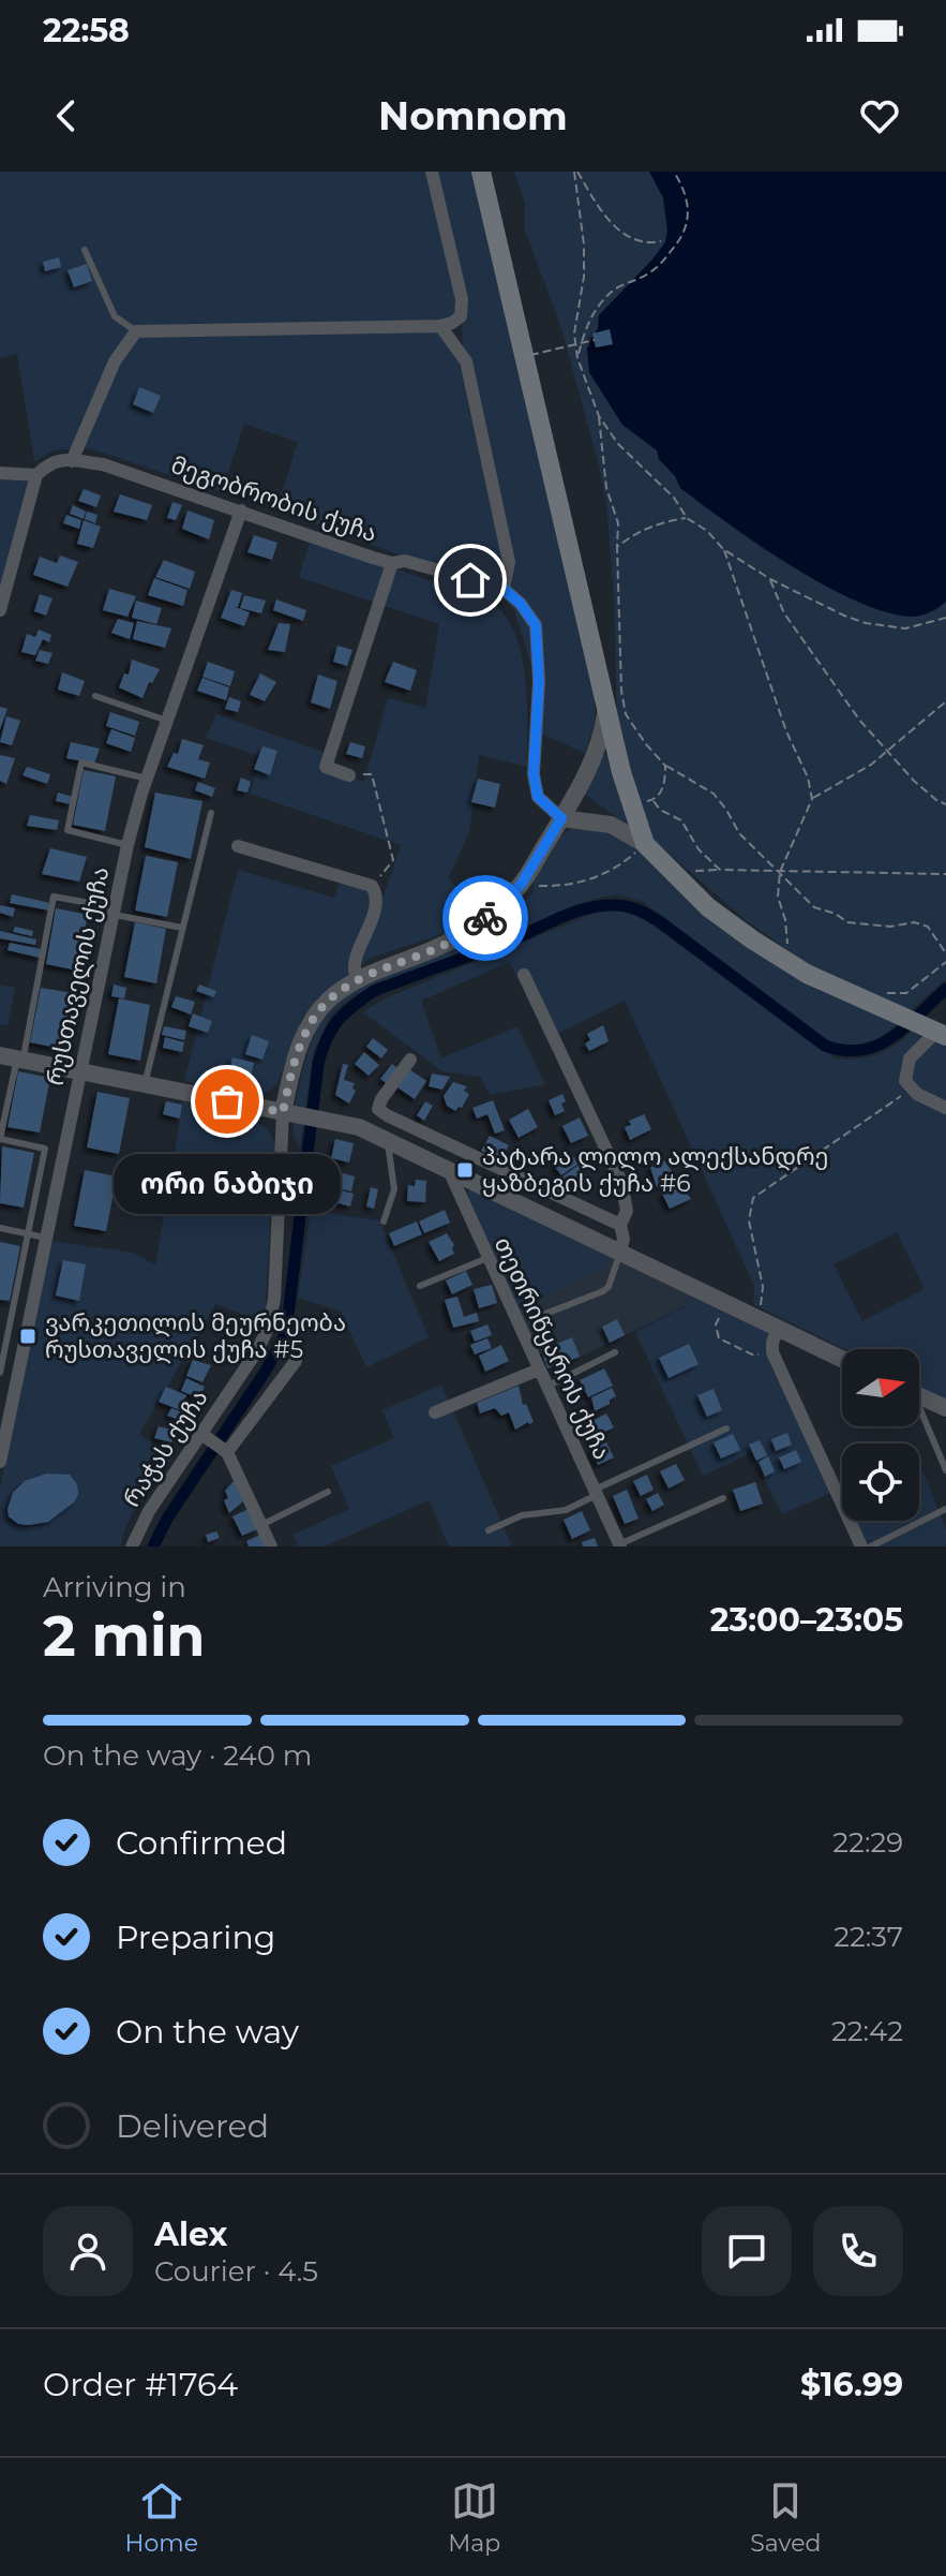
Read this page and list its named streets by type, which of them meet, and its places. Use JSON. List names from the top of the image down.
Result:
{
  "streets": {
    "street": [
      "მეგობრობის ქუჩა",
      "რუსთაველის ქუჩა",
      "თეთრიწყაროს ქუჩა",
      "რაჭას ქუჩა"
    ]
  },
  "crossings": [
    ["მეგობრობის ქუჩა", "რუსთაველის ქუჩა"]
  ],
  "places": {
    "other": ["ორი ნაბიჯი"],
    "transit": ["პატარა ლილო ალექსანდრე ყაზბეგის ქუჩა #6", "ვარკეთილის მეურნეობა რუსთაველის ქუჩა #5"]
  },
  "north": "right",
  "page": {
    "status": "22:58",
    "header": "Nomnom",
    "bubble": "ორი ნაბიჯი",
    "heading": ["2 min", "Arriving in", "23:00–23:05"],
    "panel": [
      "Alex",
      "Courier · 4.5",
      "Order #1764",
      "$16.99"
    ],
    "bar": "On the way · 240 m",
    "list": [
      ["Confirmed", "22:29"],
      ["Preparing", "22:37"],
      ["On the way", "22:42"],
      "Delivered"
    ],
    "tabs": ["Home", "Map", "Saved"]
  }
}
